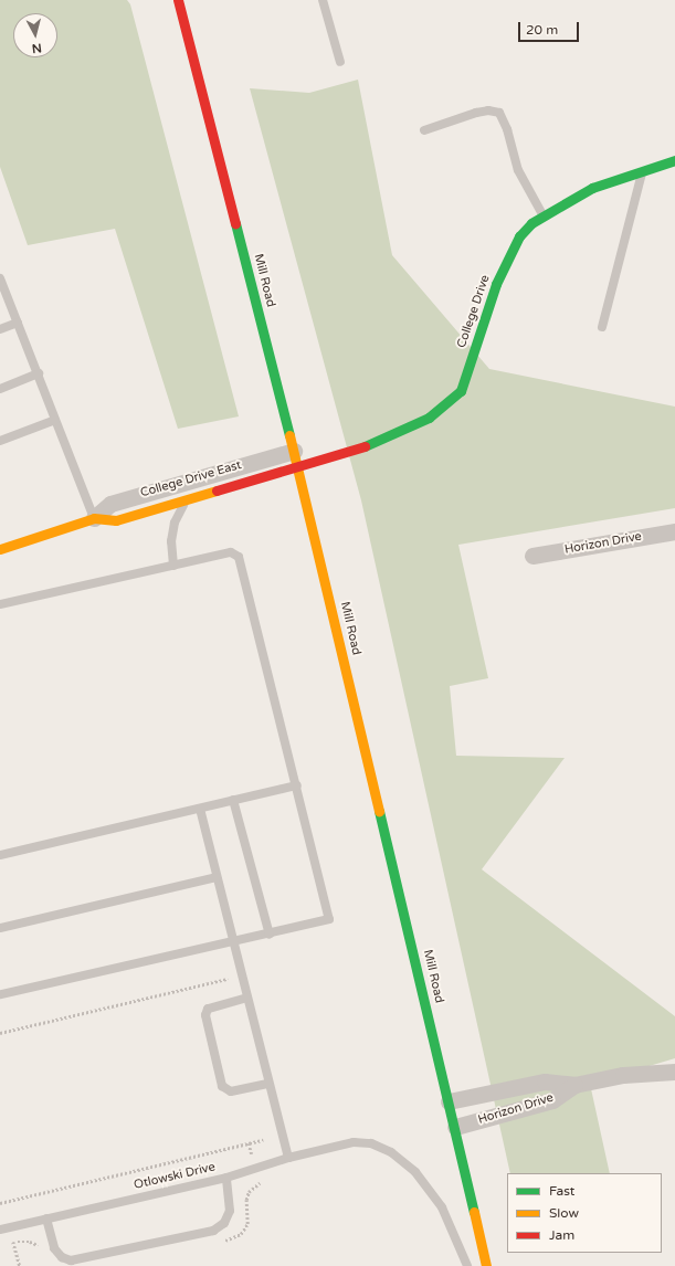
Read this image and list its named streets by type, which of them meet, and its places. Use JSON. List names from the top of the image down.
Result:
{
  "streets": {
    "street": [
      "Mill Road",
      "College Drive",
      "College Drive East",
      "Horizon Drive"
    ],
    "lane": ["Otlowski Drive"]
  },
  "crossings": [
    ["Mill Road", "College Drive"],
    ["Mill Road", "College Drive East"],
    ["Mill Road", "Horizon Drive"],
    ["College Drive", "College Drive East"]
  ],
  "legend": ["Fast", "Slow", "Jam"],
  "scale_bar": "20 m",
  "north": "bottom"
}
